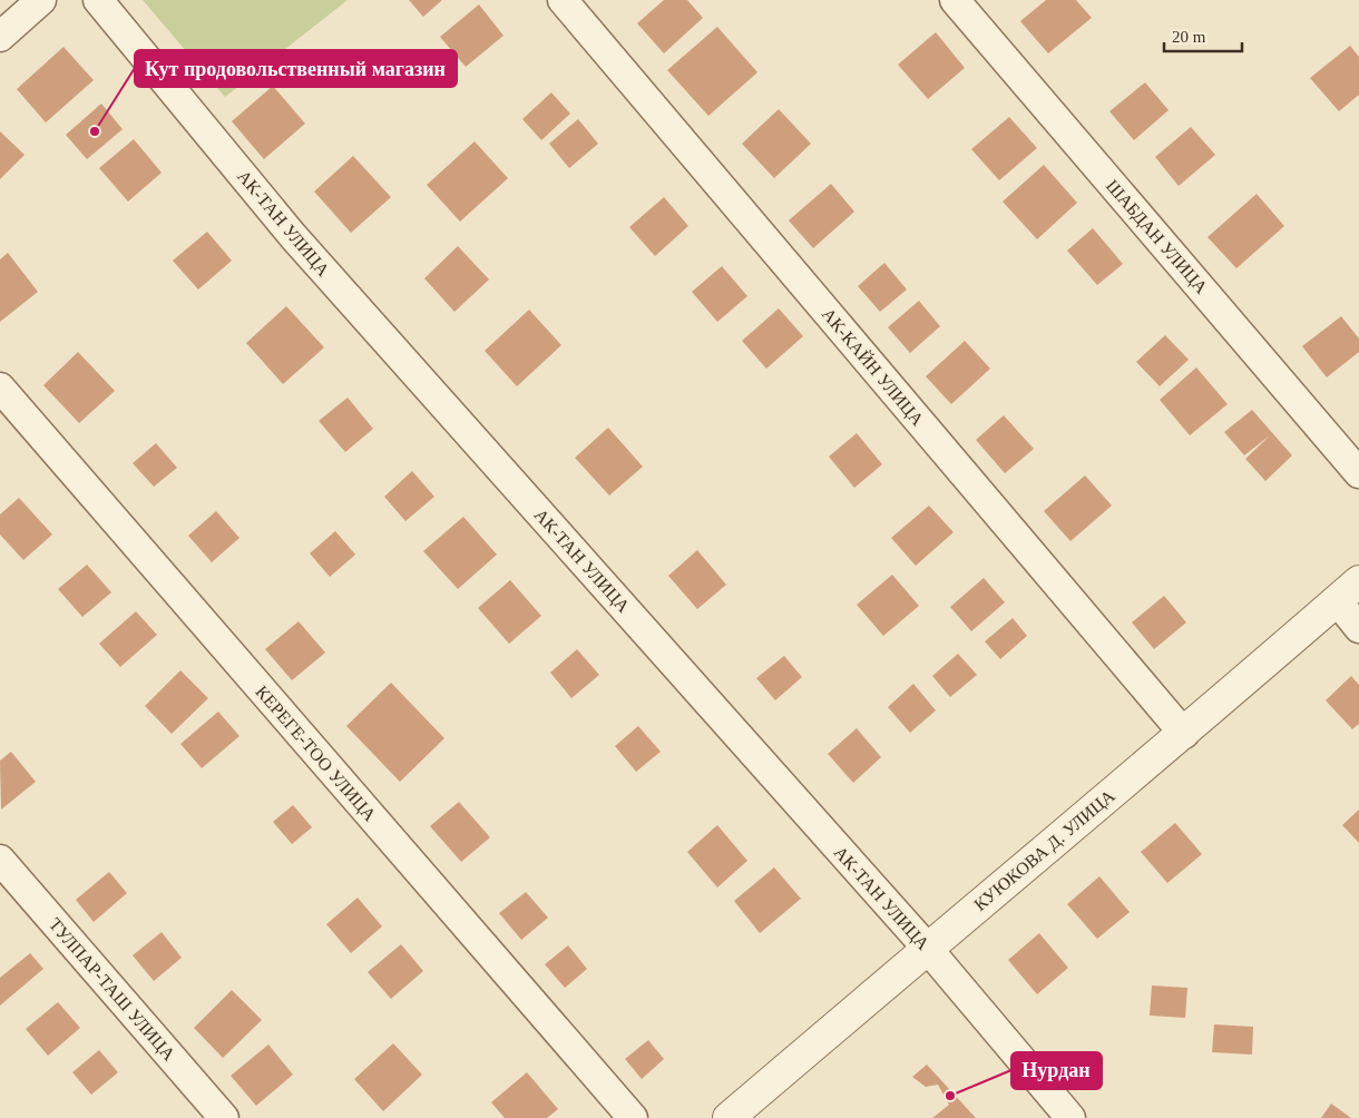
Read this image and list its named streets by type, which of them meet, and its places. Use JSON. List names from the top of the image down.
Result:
{
  "streets": {
    "street": [
      "АК-ТАН УЛИЦА",
      "ШАБДАН УЛИЦА",
      "АК-КАЙН УЛИЦА",
      "КЕРЕГЕ-ТОО УЛИЦА",
      "КУЮКОВА Д. УЛИЦА",
      "ТУЛПАР-ТАШ УЛИЦА"
    ]
  },
  "crossings": [
    ["АК-ТАН УЛИЦА", "КУЮКОВА Д. УЛИЦА"],
    ["АК-КАЙН УЛИЦА", "КУЮКОВА Д. УЛИЦА"]
  ],
  "places": ["Кут продовольственный магазин", "Нурдан"],
  "scale_bar": "20 m"
}
